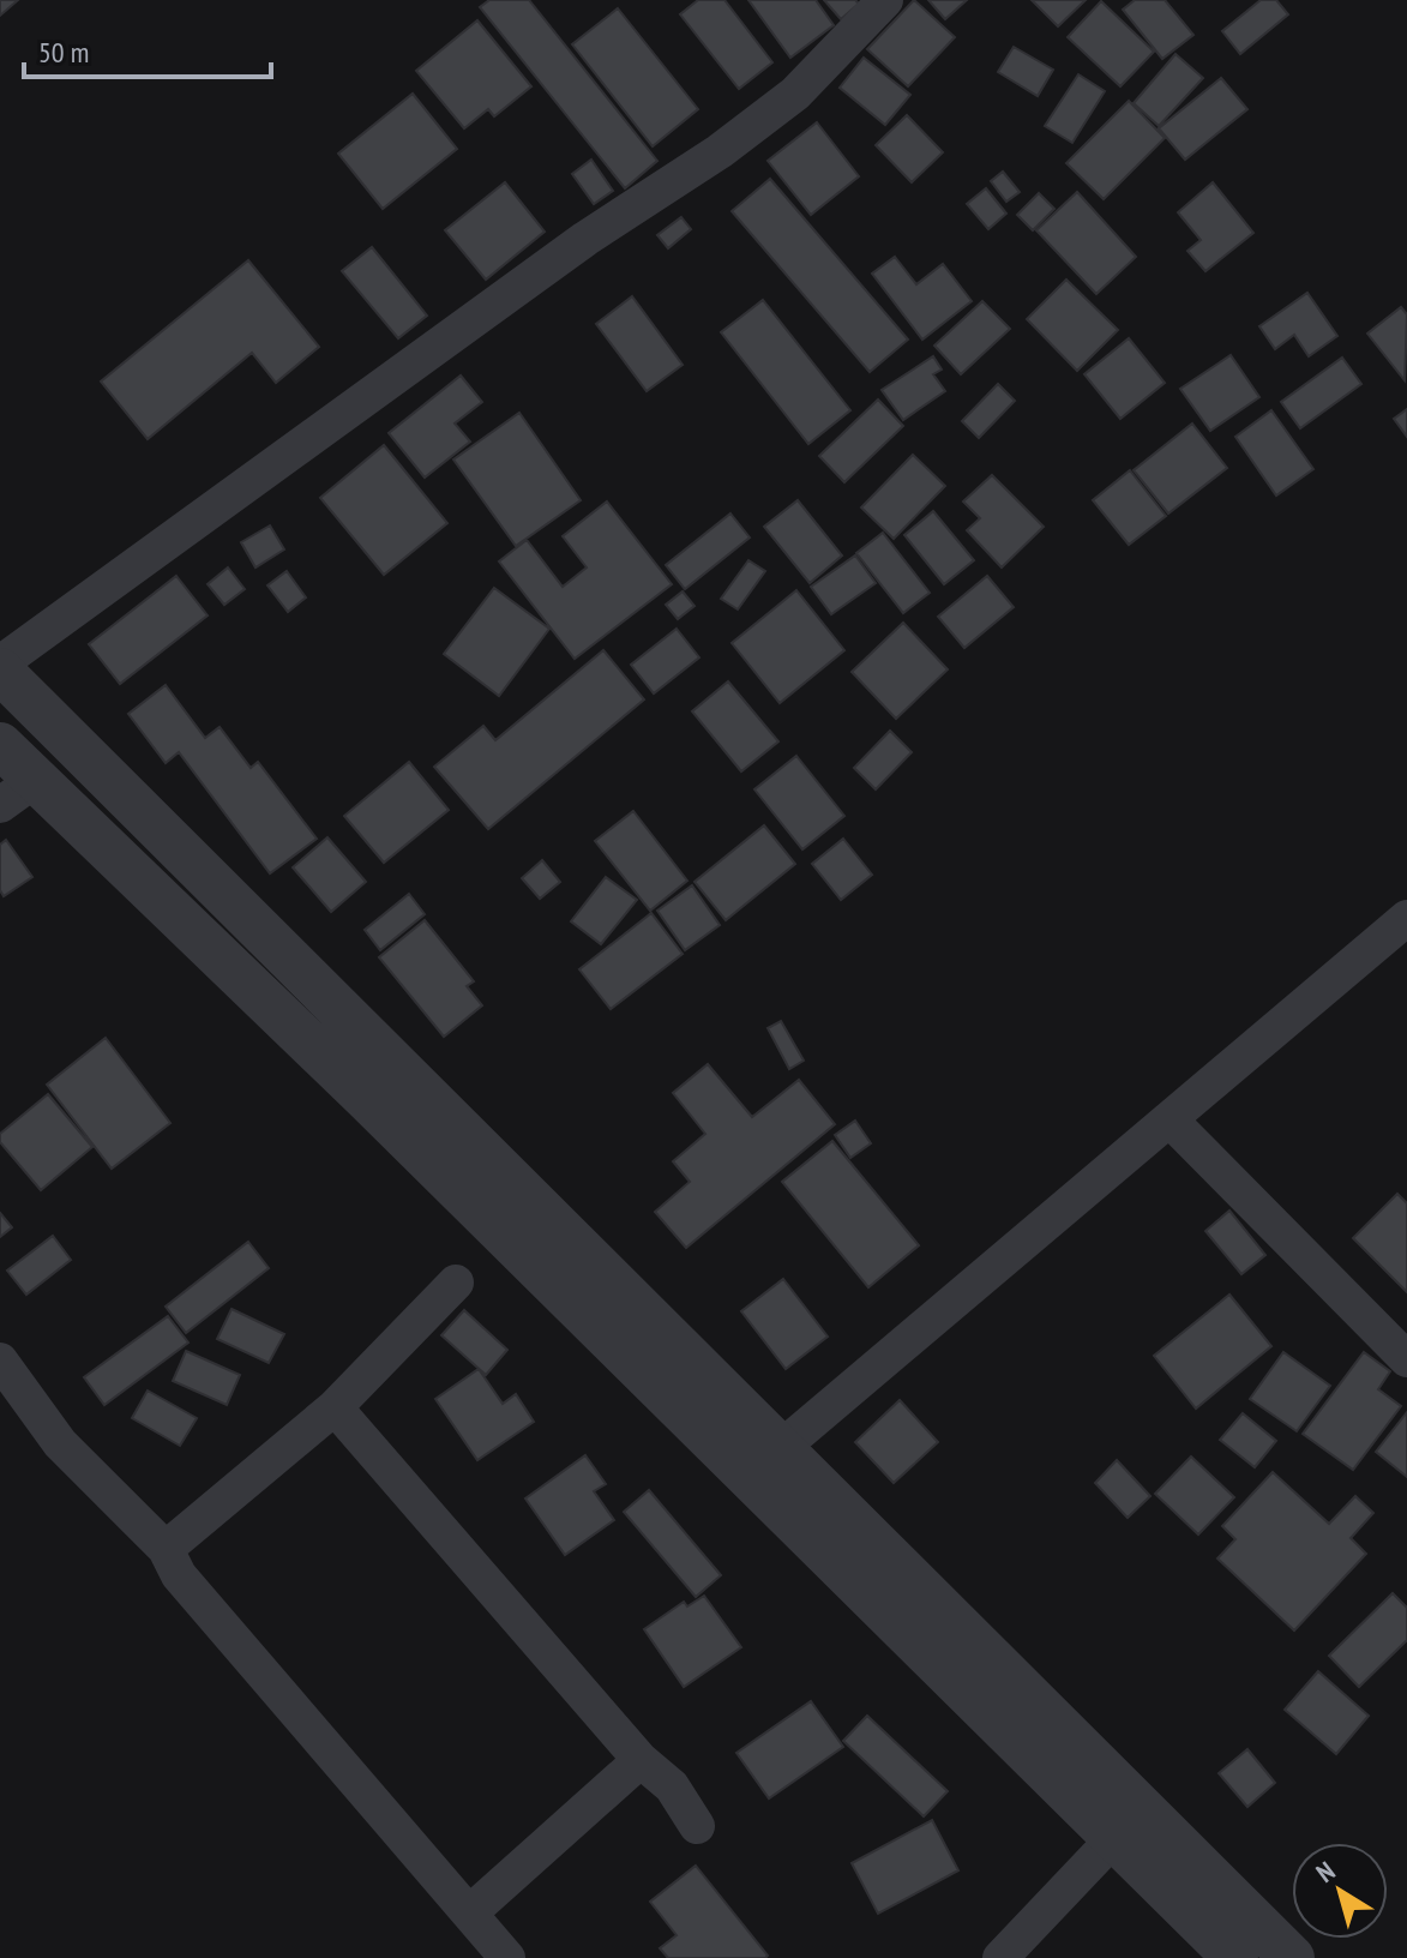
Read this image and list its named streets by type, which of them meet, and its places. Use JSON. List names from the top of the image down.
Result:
{
  "scale_bar": "50 m",
  "north": "top left"
}
